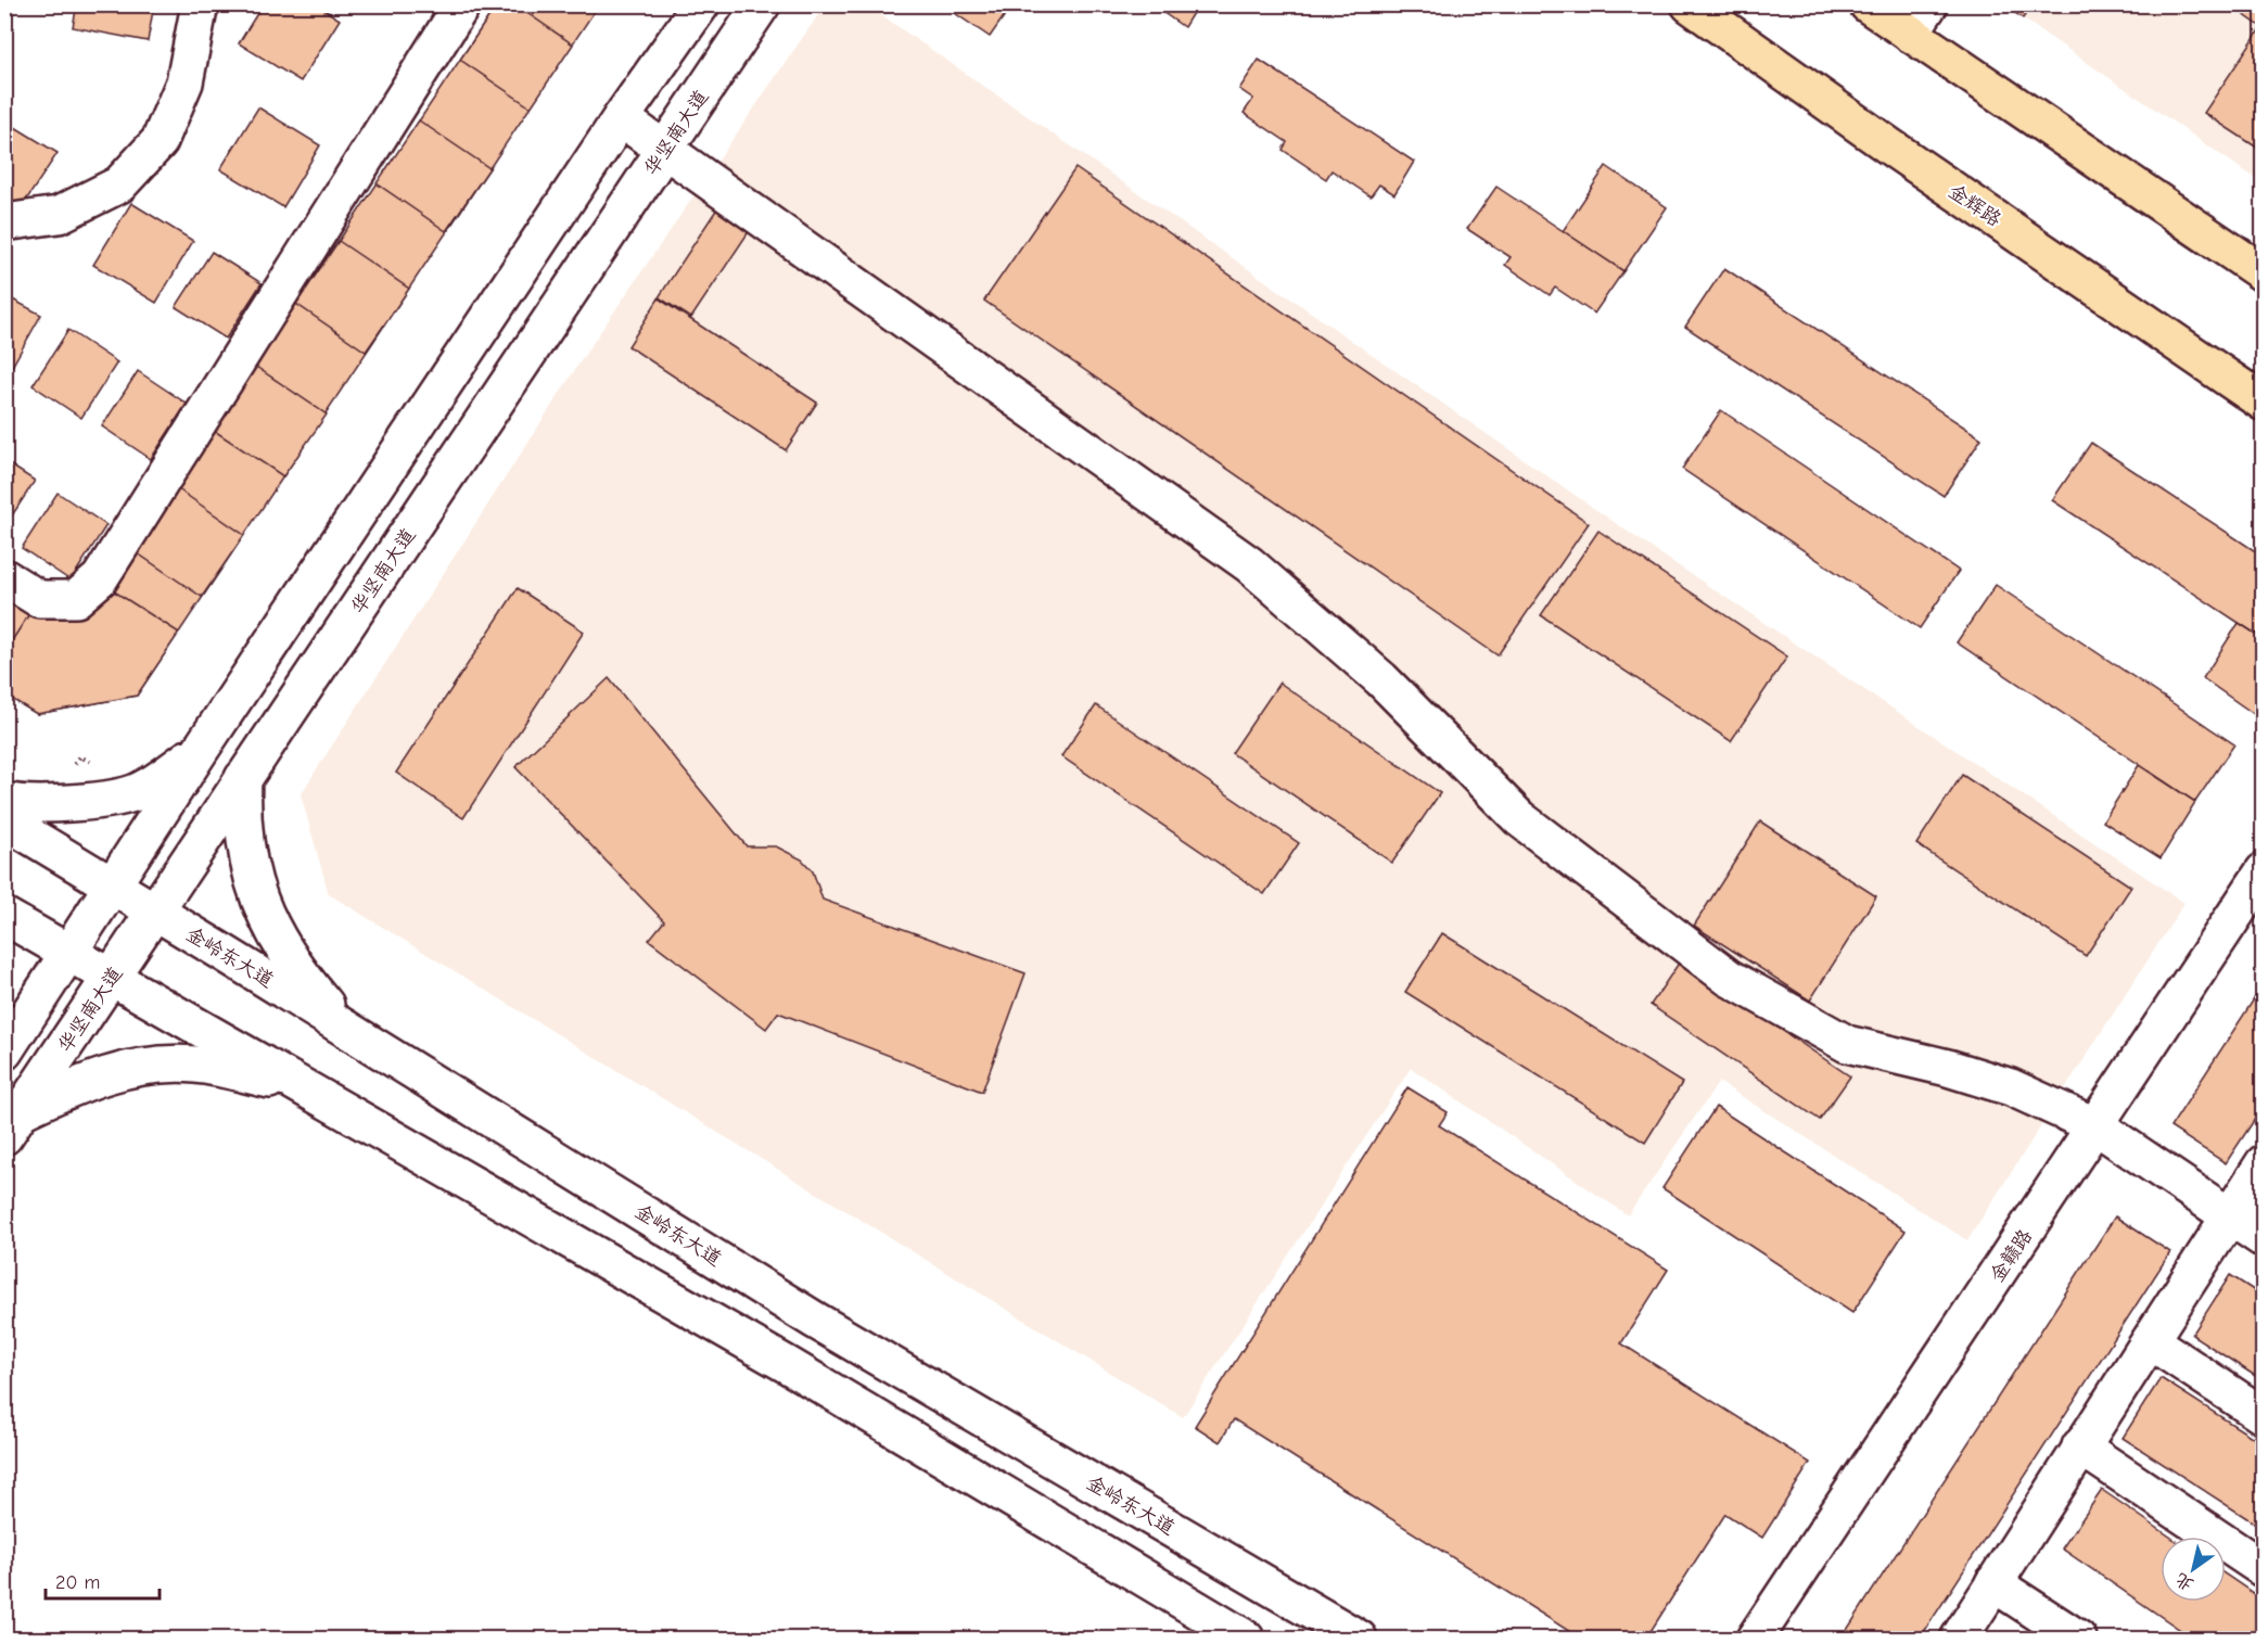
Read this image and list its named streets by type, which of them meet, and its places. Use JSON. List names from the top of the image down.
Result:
{
  "streets": {
    "main road": [
      "华坚南大道",
      "金辉路",
      "金岭东大道",
      "金赣路"
    ]
  },
  "crossings": [
    ["华坚南大道", "金岭东大道"]
  ],
  "scale_bar": "20 m",
  "north": "bottom left"
}
